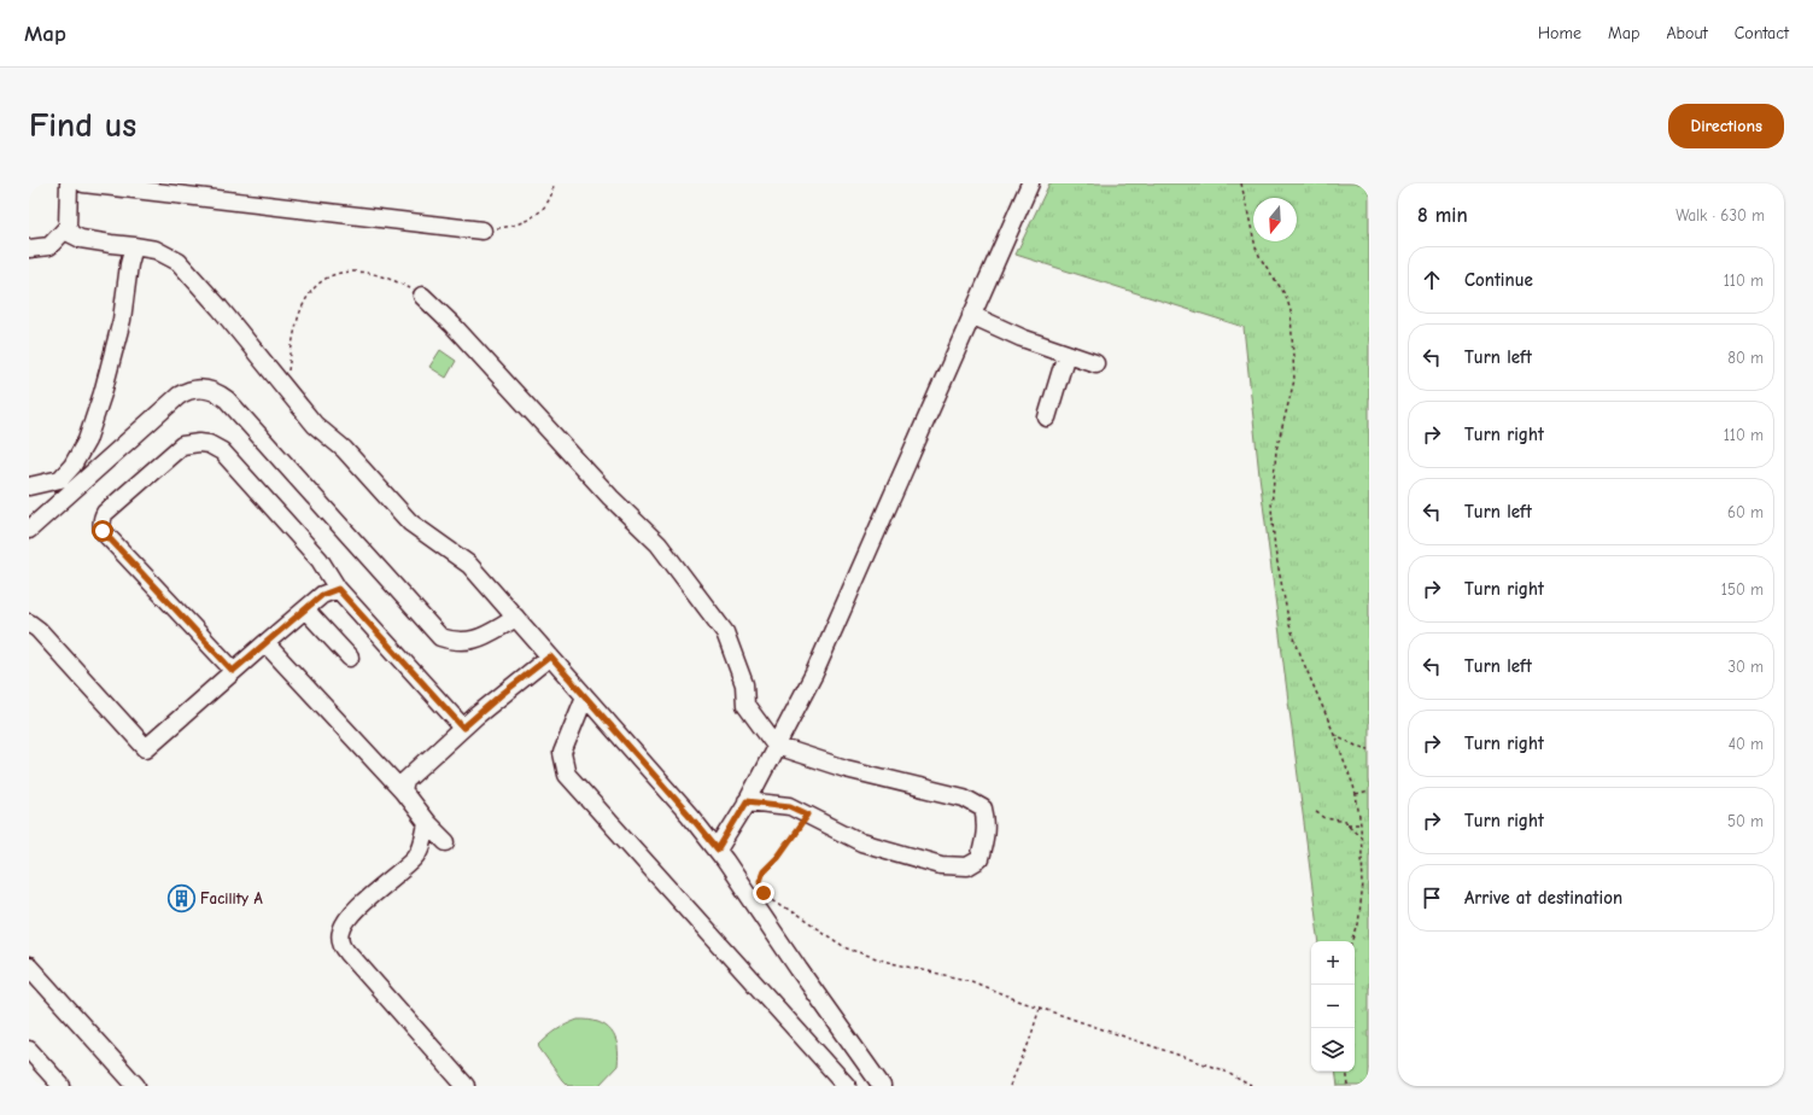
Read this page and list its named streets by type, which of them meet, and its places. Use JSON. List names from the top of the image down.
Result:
{
  "places": {
    "building": ["Facility A"]
  },
  "north": "bottom",
  "page": {
    "header": "Map",
    "nav": [
      "Home",
      "Map",
      "About",
      "Contact"
    ],
    "buttons": "Directions",
    "title": "Find us",
    "heading": ["8 min", "Walk · 630 m"],
    "list": [
      ["Continue", "110 m"],
      ["Turn left", "80 m"],
      ["Turn right", "110 m"],
      ["Turn left", "60 m"],
      ["Turn right", "150 m"],
      ["Turn left", "30 m"],
      ["Turn right", "40 m"],
      ["Turn right", "50 m"],
      "Arrive at destination"
    ],
    "map_buttons": ["+", "−"]
  }
}
